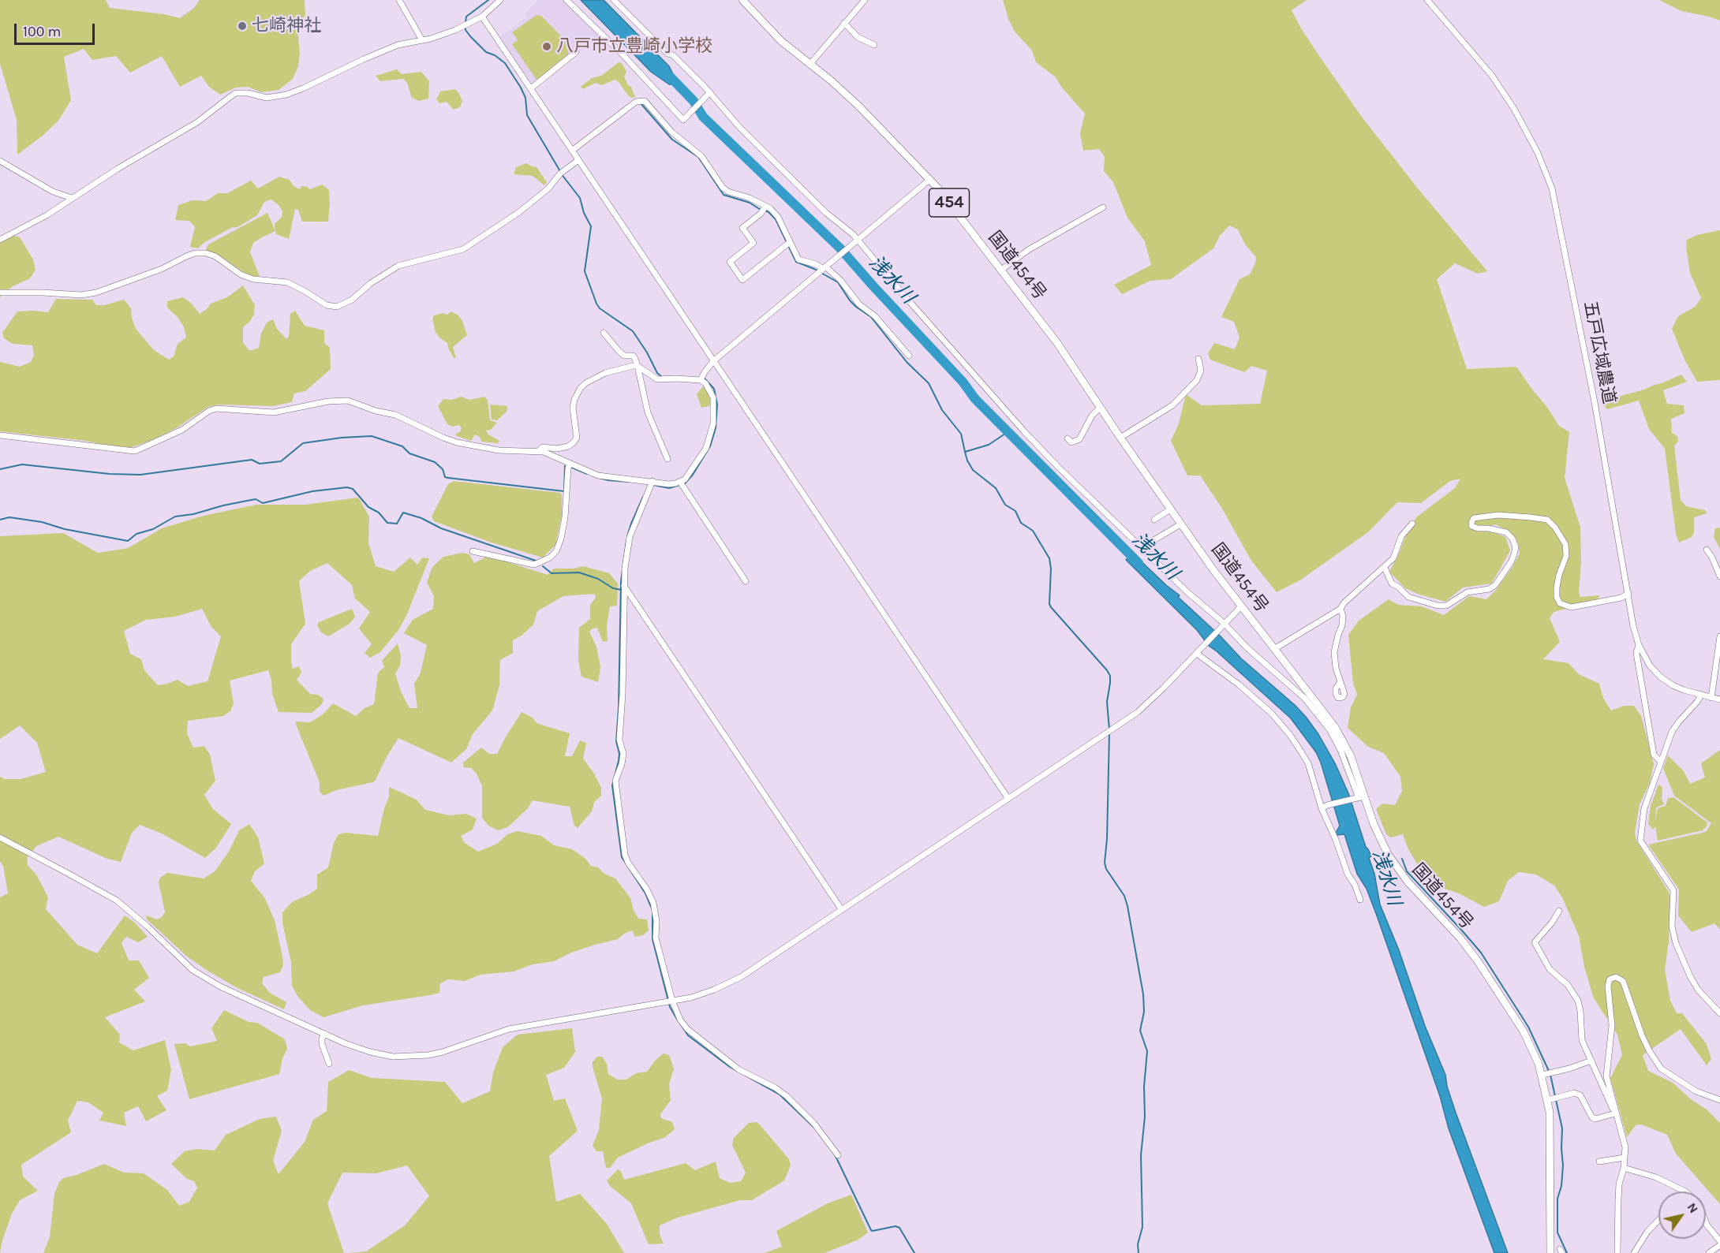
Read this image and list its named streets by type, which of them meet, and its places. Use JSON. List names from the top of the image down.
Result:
{
  "streets": {
    "highway": ["454", "国道454号"],
    "street": ["五戸広域農道"]
  },
  "water": ["浅水川"],
  "places": ["七崎神社", "八戸市立豊崎小学校"],
  "scale_bar": "100 m",
  "north": "top right"
}
